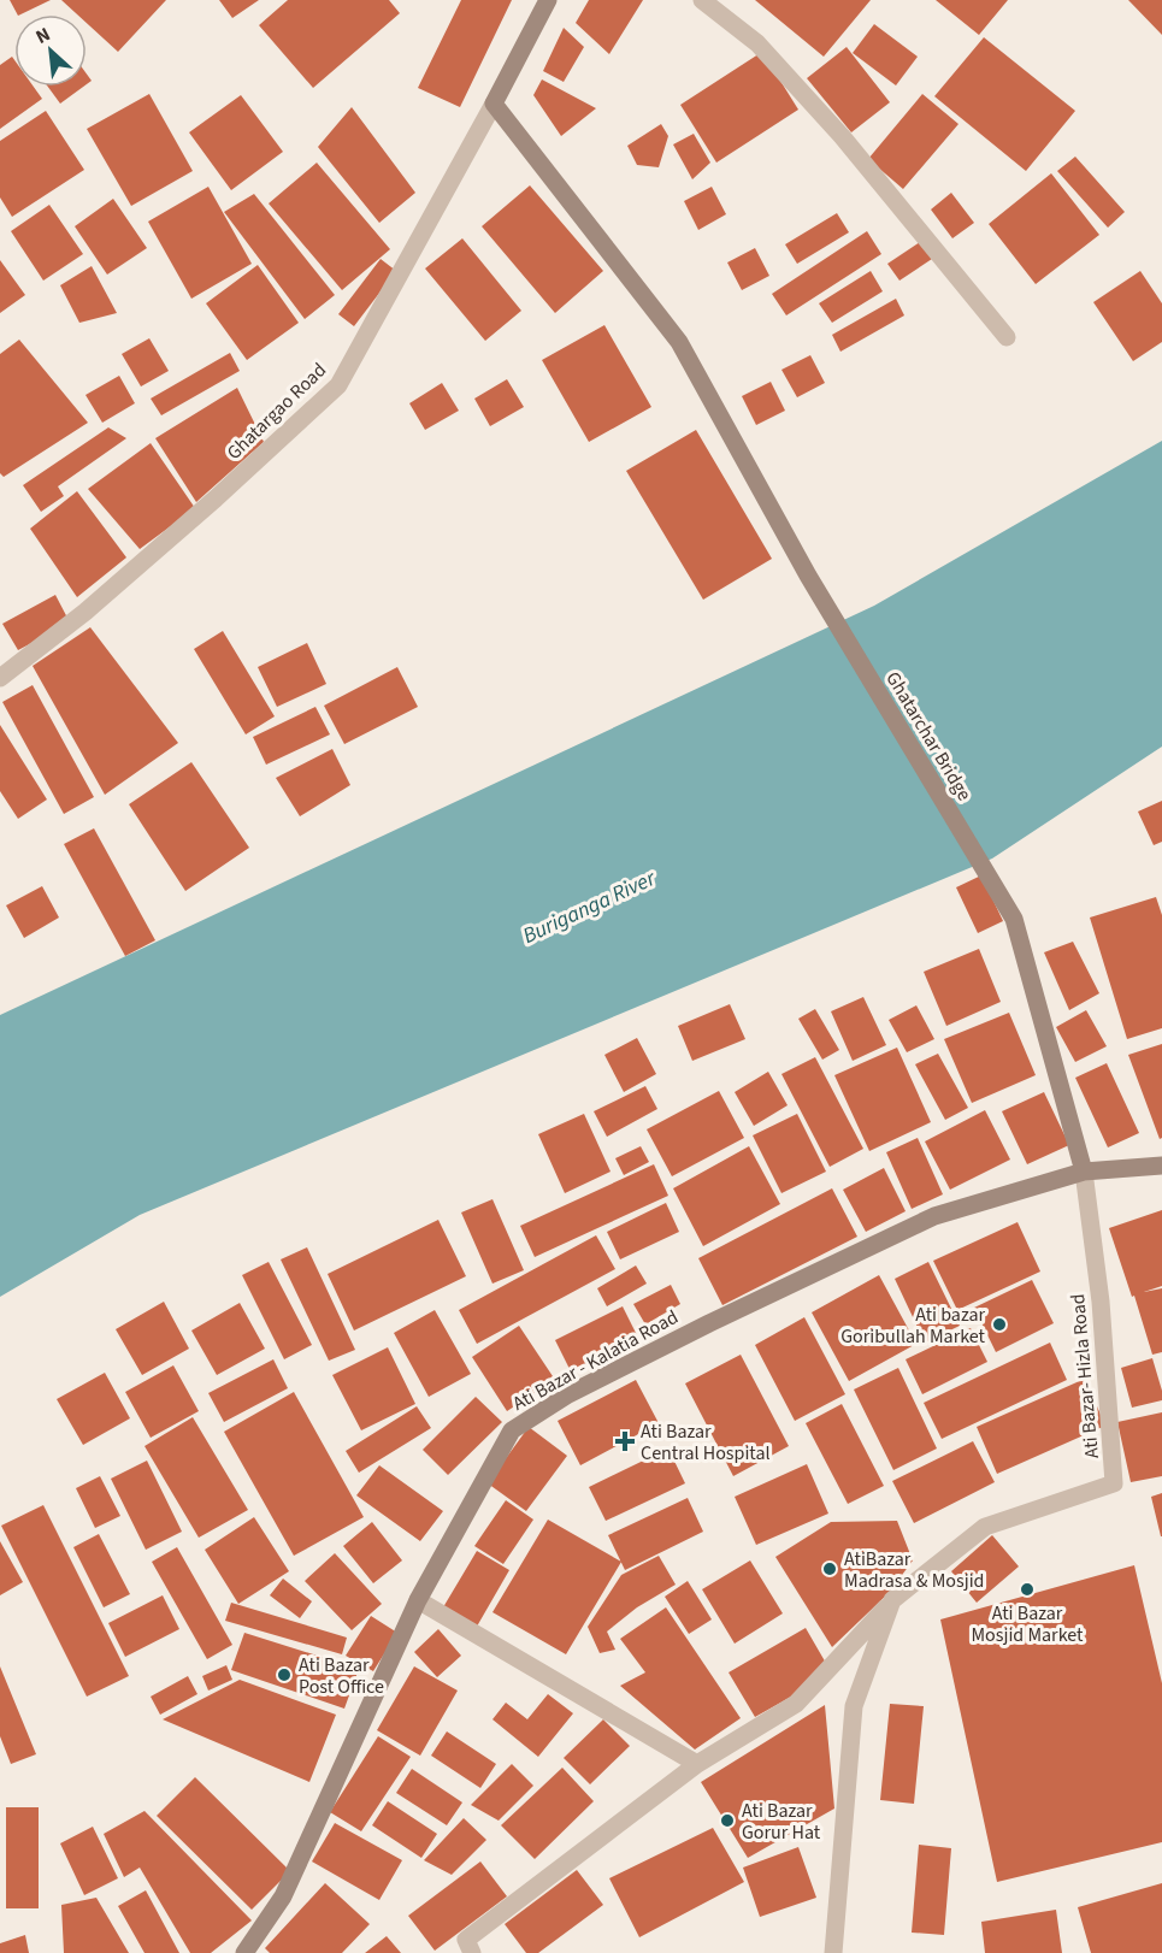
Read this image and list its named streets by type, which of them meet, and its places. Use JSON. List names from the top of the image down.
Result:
{
  "streets": {
    "main road": ["Ghatarchar Bridge", "Ati Bazar - Kalatia Road"],
    "street": ["Ghatargao Road", "Ati Bazar- Hizla Road"]
  },
  "crossings": [
    ["Ghatargao Road", "Ghatarchar Bridge"],
    ["Ghatarchar Bridge", "Ati Bazar - Kalatia Road"],
    ["Ghatarchar Bridge", "Ati Bazar- Hizla Road"],
    ["Ati Bazar - Kalatia Road", "Ati Bazar- Hizla Road"]
  ],
  "water": ["Buriganga River"],
  "places": {
    "other": [
      "Ati bazar Goribullah Market",
      "AtiBazar Madrasa & Mosjid",
      "Ati Bazar Mosjid Market",
      "Ati Bazar Post Office",
      "Ati Bazar Gorur Hat"
    ],
    "health": ["Ati Bazar Central Hospital"]
  },
  "north": "top left"
}
